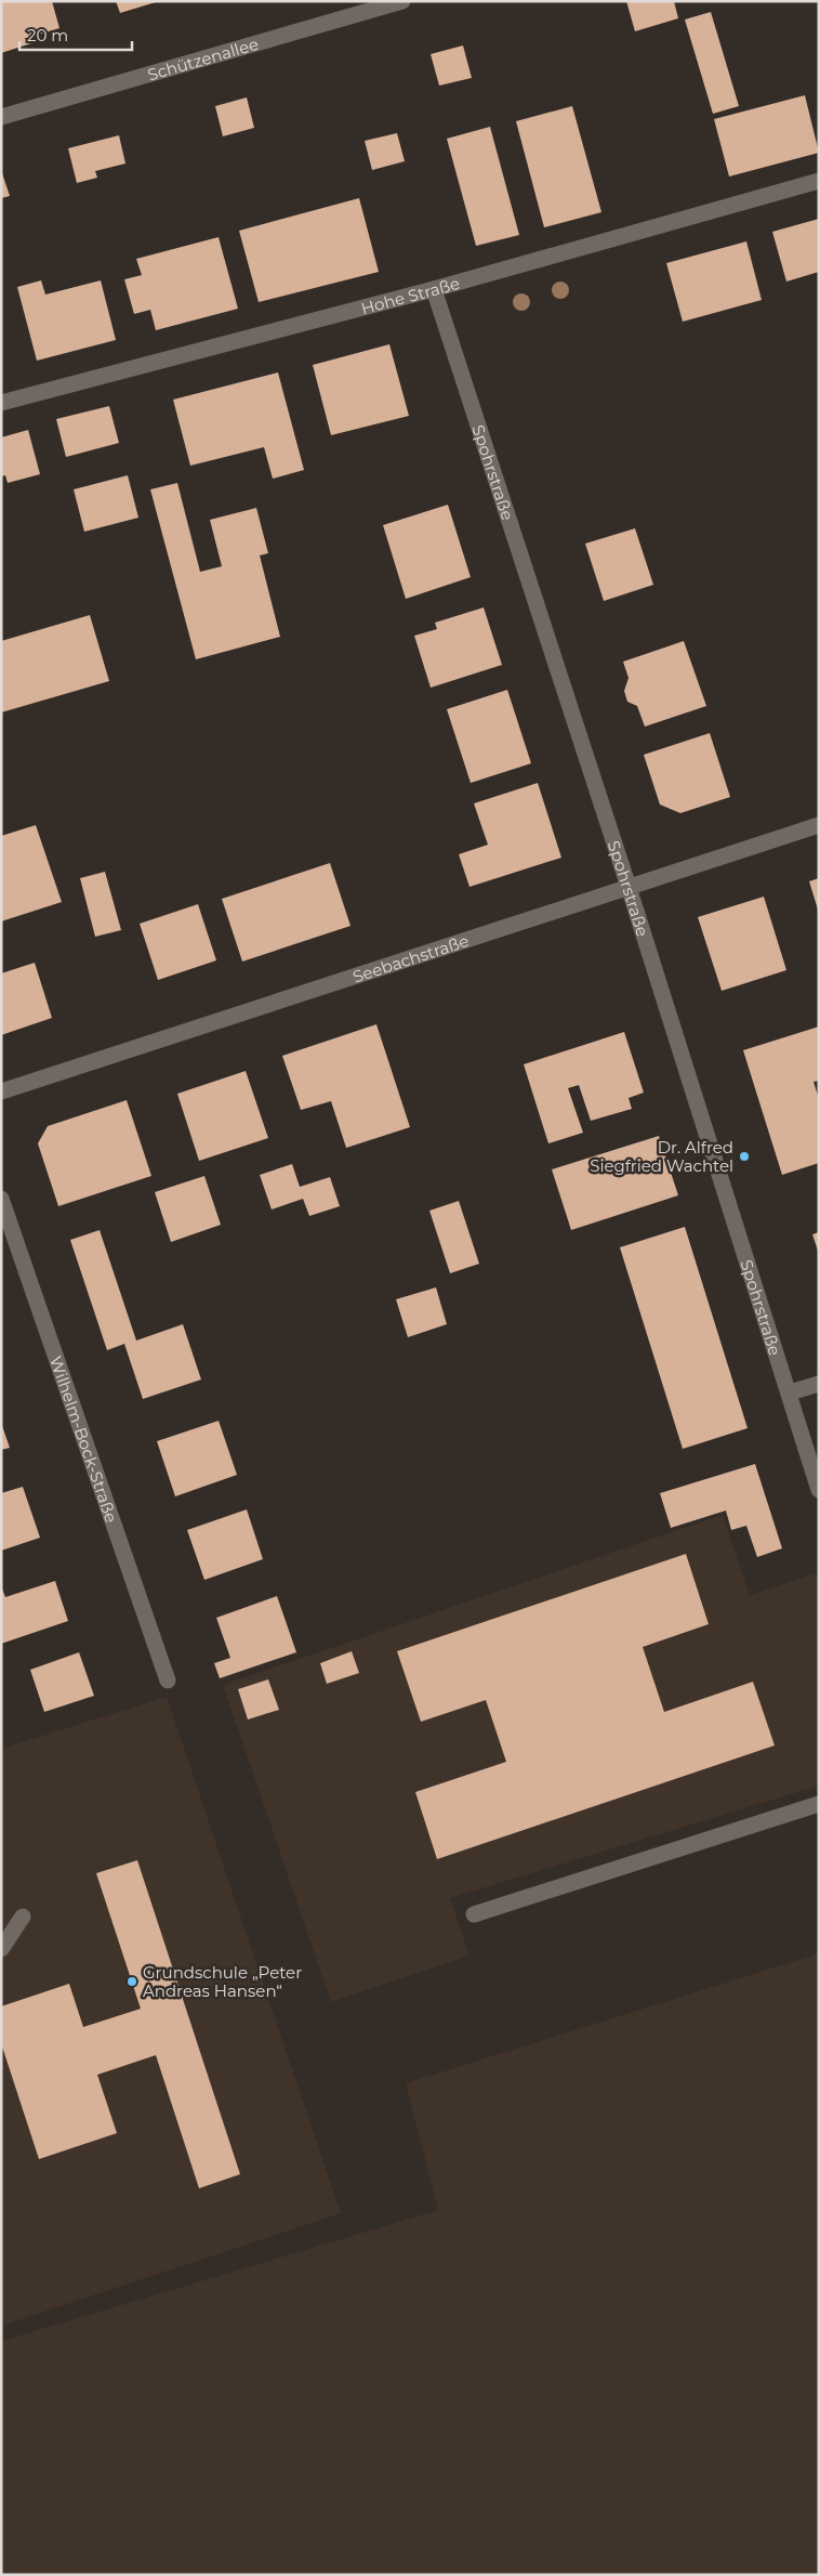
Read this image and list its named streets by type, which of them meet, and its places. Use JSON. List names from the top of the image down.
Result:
{
  "streets": {
    "street": [
      "Schützenallee",
      "Hohe Straße",
      "Spohrstraße",
      "Seebachstraße",
      "Wilhelm-Bock-Straße"
    ]
  },
  "crossings": [
    ["Hohe Straße", "Spohrstraße"],
    ["Spohrstraße", "Seebachstraße"]
  ],
  "places": ["Dr. Alfred Siegfried Wachtel", "Grundschule „Peter Andreas Hansen“"],
  "scale_bar": "20 m"
}
